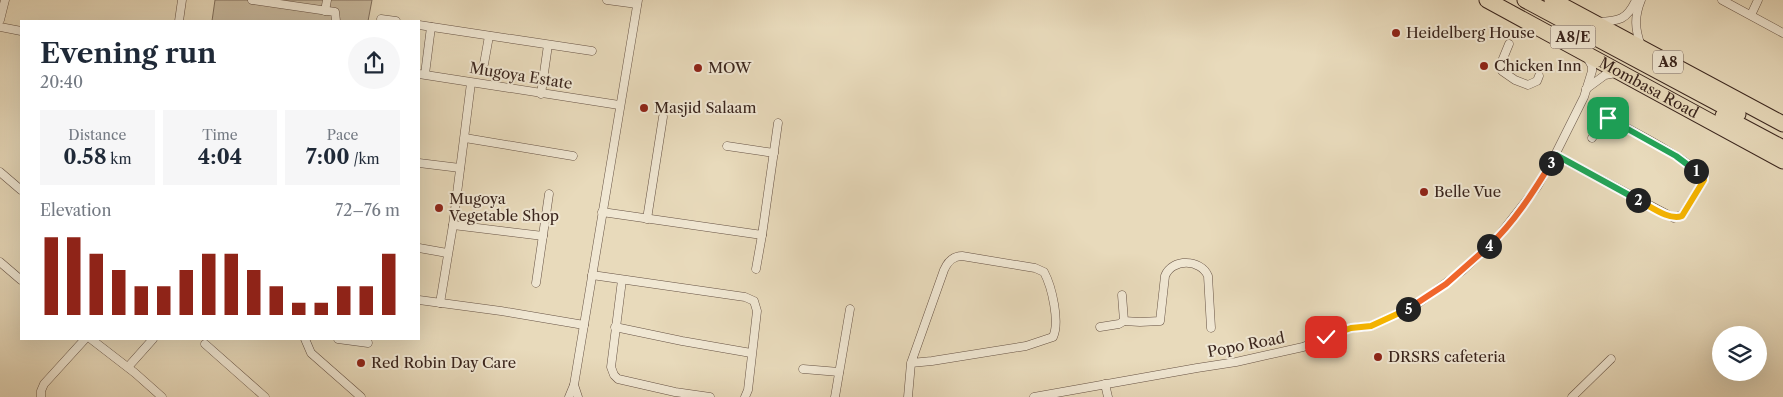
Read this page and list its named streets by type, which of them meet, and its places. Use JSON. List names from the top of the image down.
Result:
{
  "streets": {
    "highway": ["A8/E", "A8", "Mombasa Road"],
    "street": ["Mugoya Estate", "Popo Road"]
  },
  "crossings": [
    ["Mombasa Road", "Popo Road"]
  ],
  "places": [
    "Heidelberg House",
    "Chicken Inn",
    "MOW",
    "Masjid Salaam",
    "Belle Vue",
    "Mugoya Vegetable Shop",
    "DRSRS cafeteria",
    "Red Robin Day Care"
  ],
  "page": {
    "heading": ["Evening run", "20:40"],
    "stats": [
      ["Distance", "0.58 km"],
      ["Time", "4:04"],
      ["Pace", "7:00 /km"]
    ],
    "pins": [
      "3",
      "1",
      "2",
      "4",
      "5"
    ],
    "chart": ["Elevation", "72–76 m"]
  }
}
